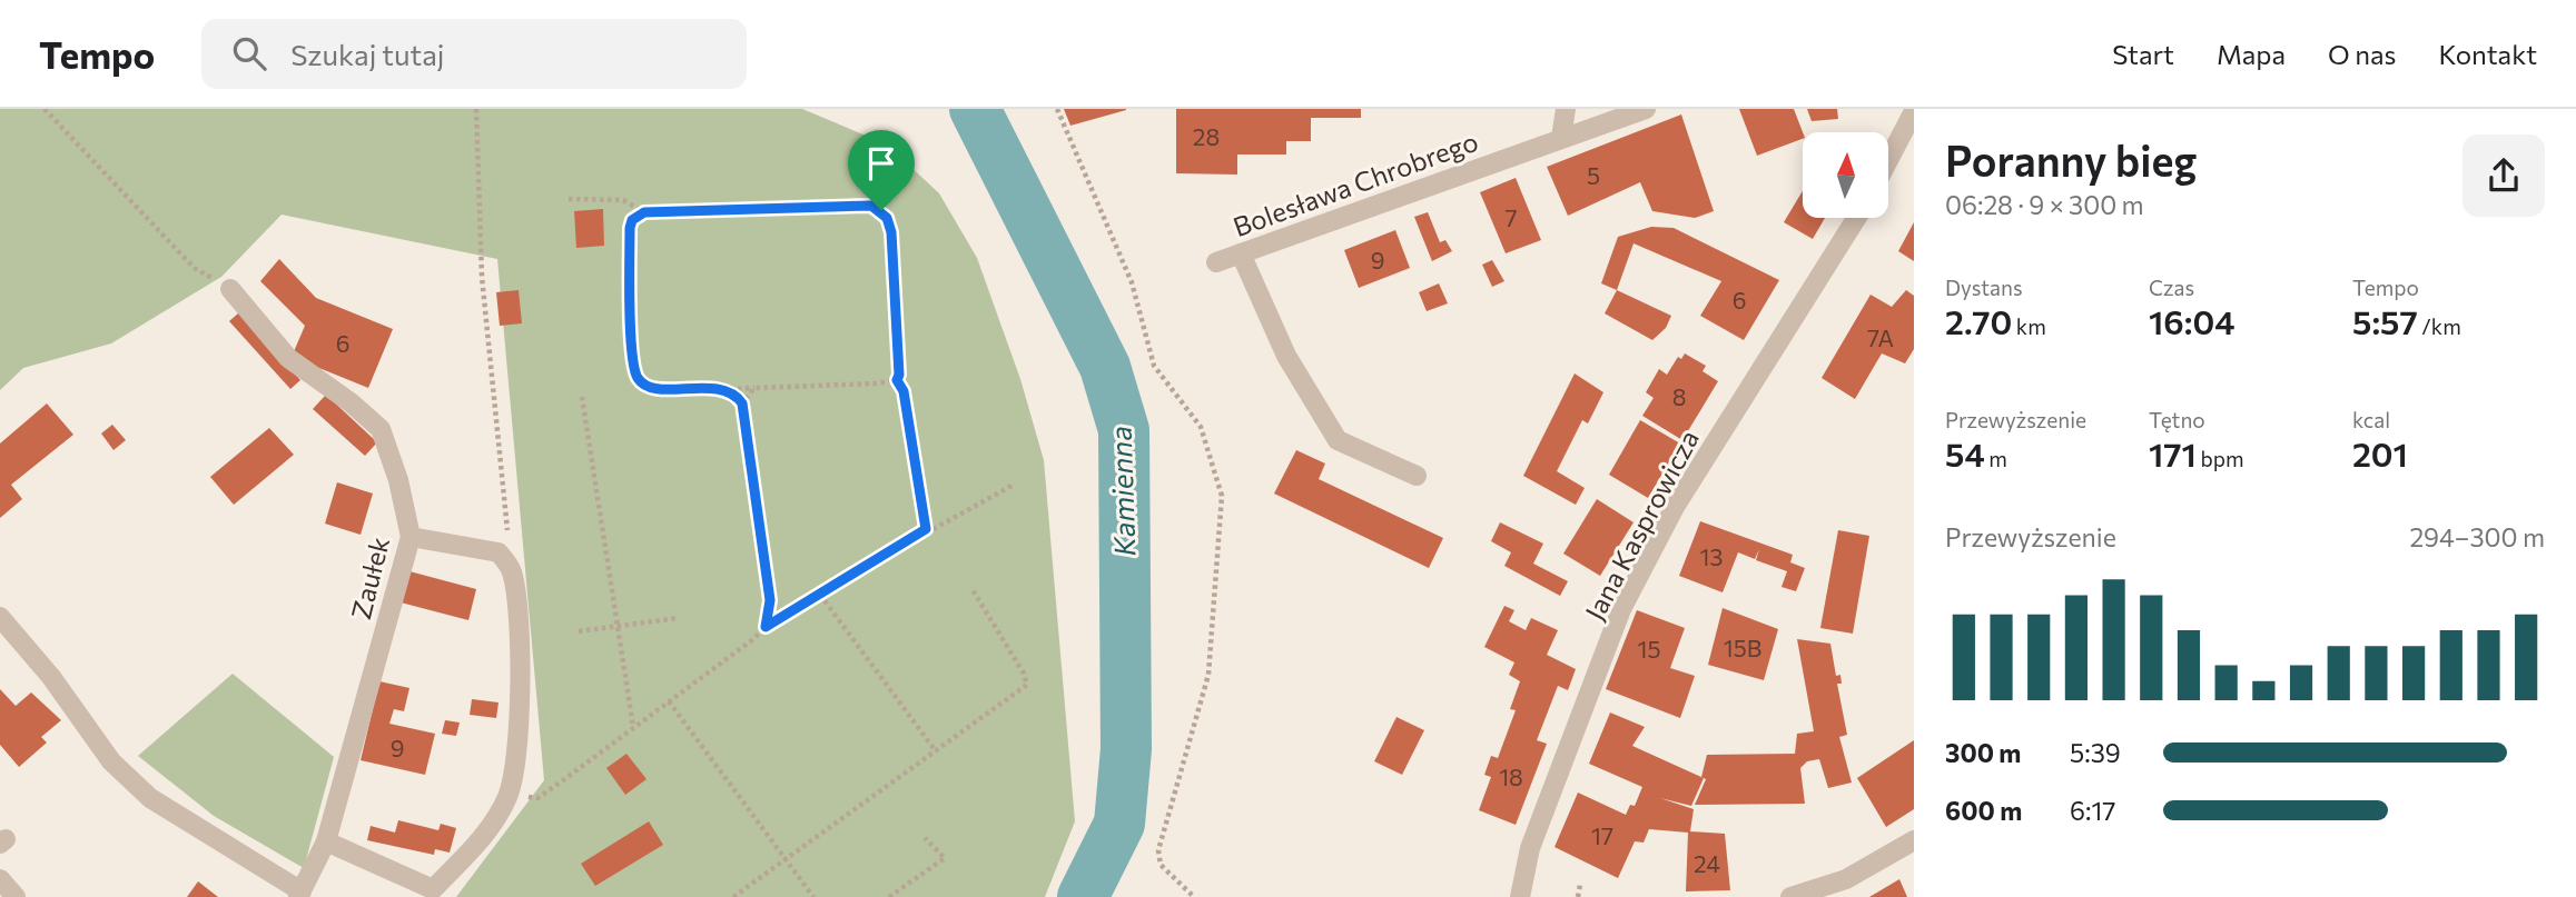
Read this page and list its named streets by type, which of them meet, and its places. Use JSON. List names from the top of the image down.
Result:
{
  "streets": {
    "street": ["Bolesława Chrobrego", "Jana Kasprowicza", "Zaułek"]
  },
  "water": ["Kamienna"],
  "house_numbers": [
    "28",
    "5",
    "7",
    "9",
    "6",
    "7A",
    "6",
    "8",
    "13",
    "15B",
    "15",
    "9",
    "18",
    "17",
    "24"
  ],
  "north": "top",
  "page": {
    "header": "Tempo",
    "search": "Szukaj tutaj",
    "nav": [
      "Start",
      "Mapa",
      "O nas",
      "Kontakt"
    ],
    "heading": ["Poranny bieg", "06:28 · 9 × 300 m"],
    "stats": [
      ["Dystans", "2.70 km"],
      ["Czas", "16:04"],
      ["Tempo", "5:57 /km"],
      ["Przewyższenie", "54 m"],
      ["Tętno", "171 bpm"],
      ["kcal", "201"]
    ],
    "chart": ["Przewyższenie", "294–300 m"],
    "list": [
      {
        "name": "300 m",
        "note": "5:39"
      },
      {
        "name": "600 m",
        "note": "6:17"
      }
    ]
  }
}
